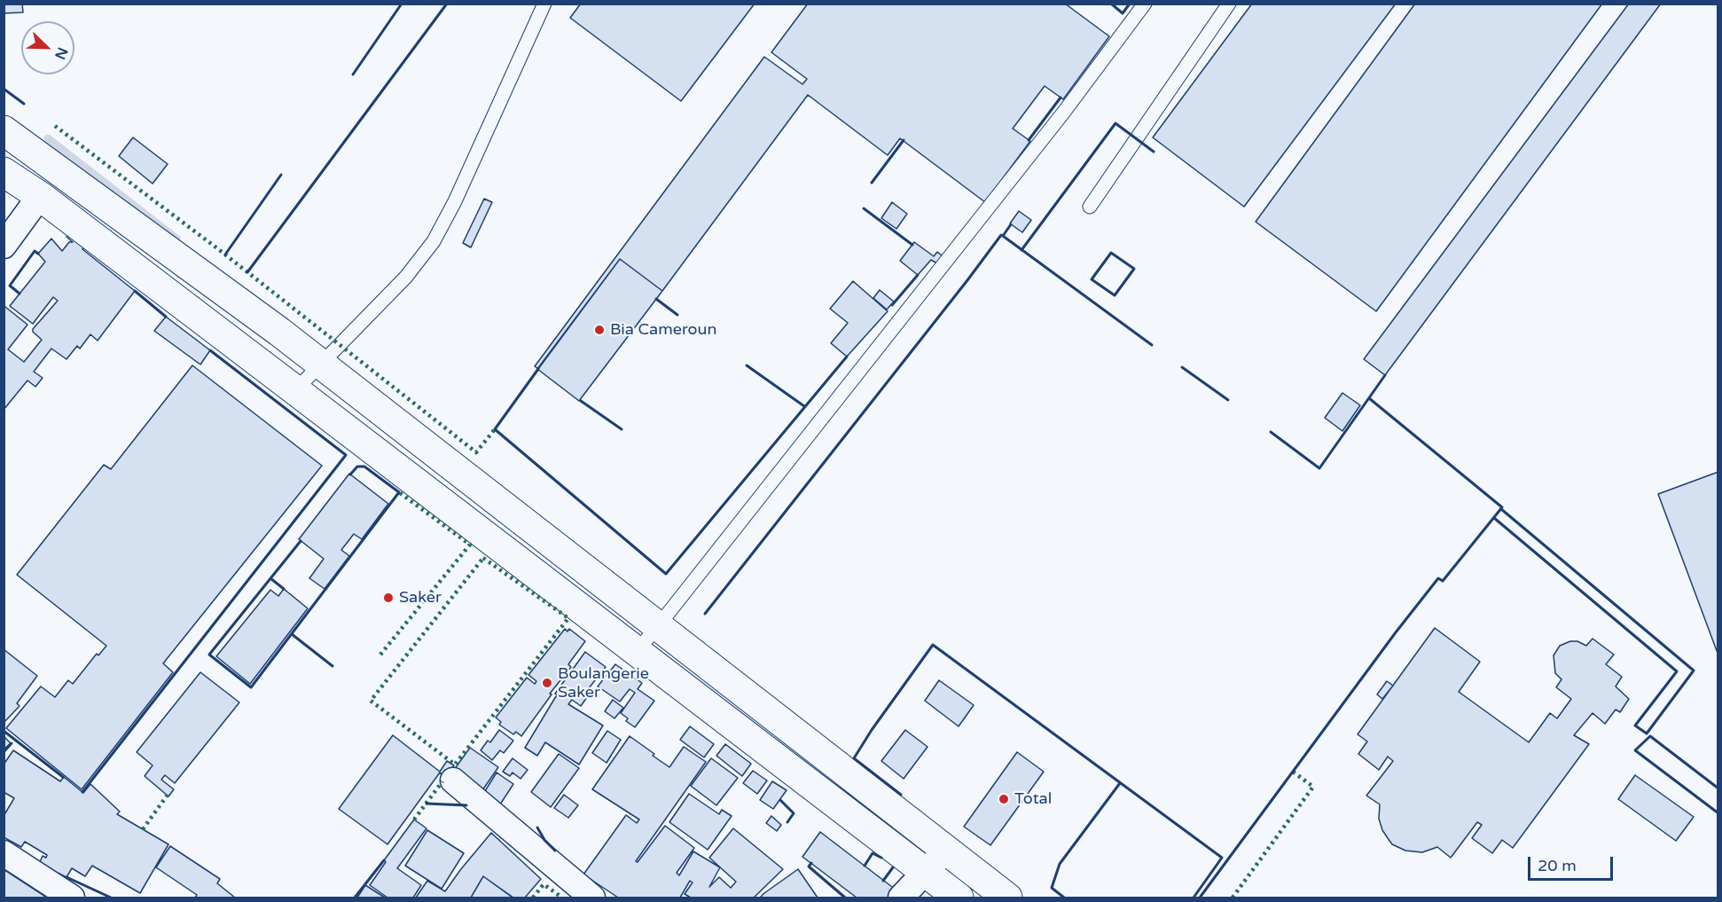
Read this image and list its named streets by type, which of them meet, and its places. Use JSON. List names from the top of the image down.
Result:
{
  "places": [
    "Bia Cameroun",
    "Saker",
    "Boulangerie Saker",
    "Total"
  ],
  "scale_bar": "20 m",
  "north": "bottom right"
}
